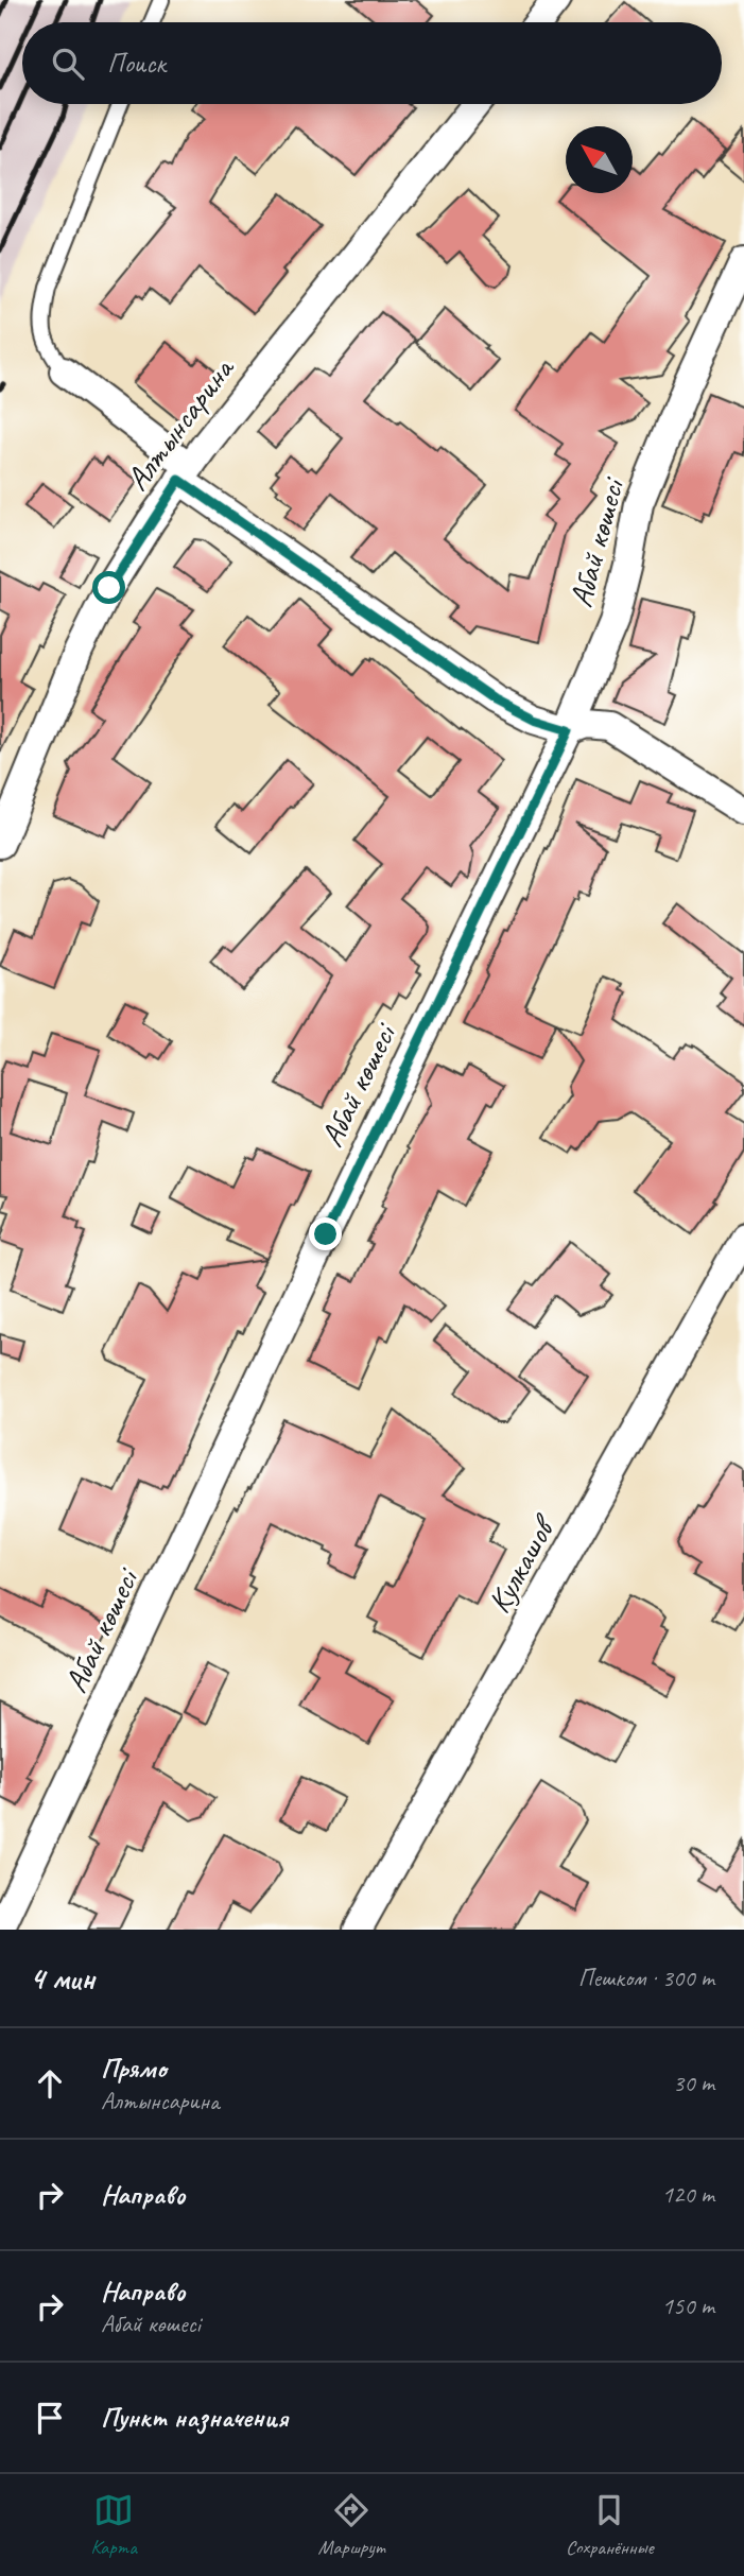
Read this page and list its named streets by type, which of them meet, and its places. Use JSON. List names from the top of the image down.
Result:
{
  "streets": {
    "street": ["Алтынсарина", "Абай көшесі", "Кулкашов"]
  },
  "north": "top left",
  "page": {
    "search": "Поиск",
    "heading": ["4 мин", "Пешком · 300 m"],
    "list": [
      ["Прямо", "Алтынсарина", "30 m"],
      ["Направо", "120 m"],
      ["Направо", "Абай көшесі", "150 m"],
      "Пункт назначения"
    ],
    "nav": ["Карта", "Маршрут", "Сохранённые"]
  }
}
